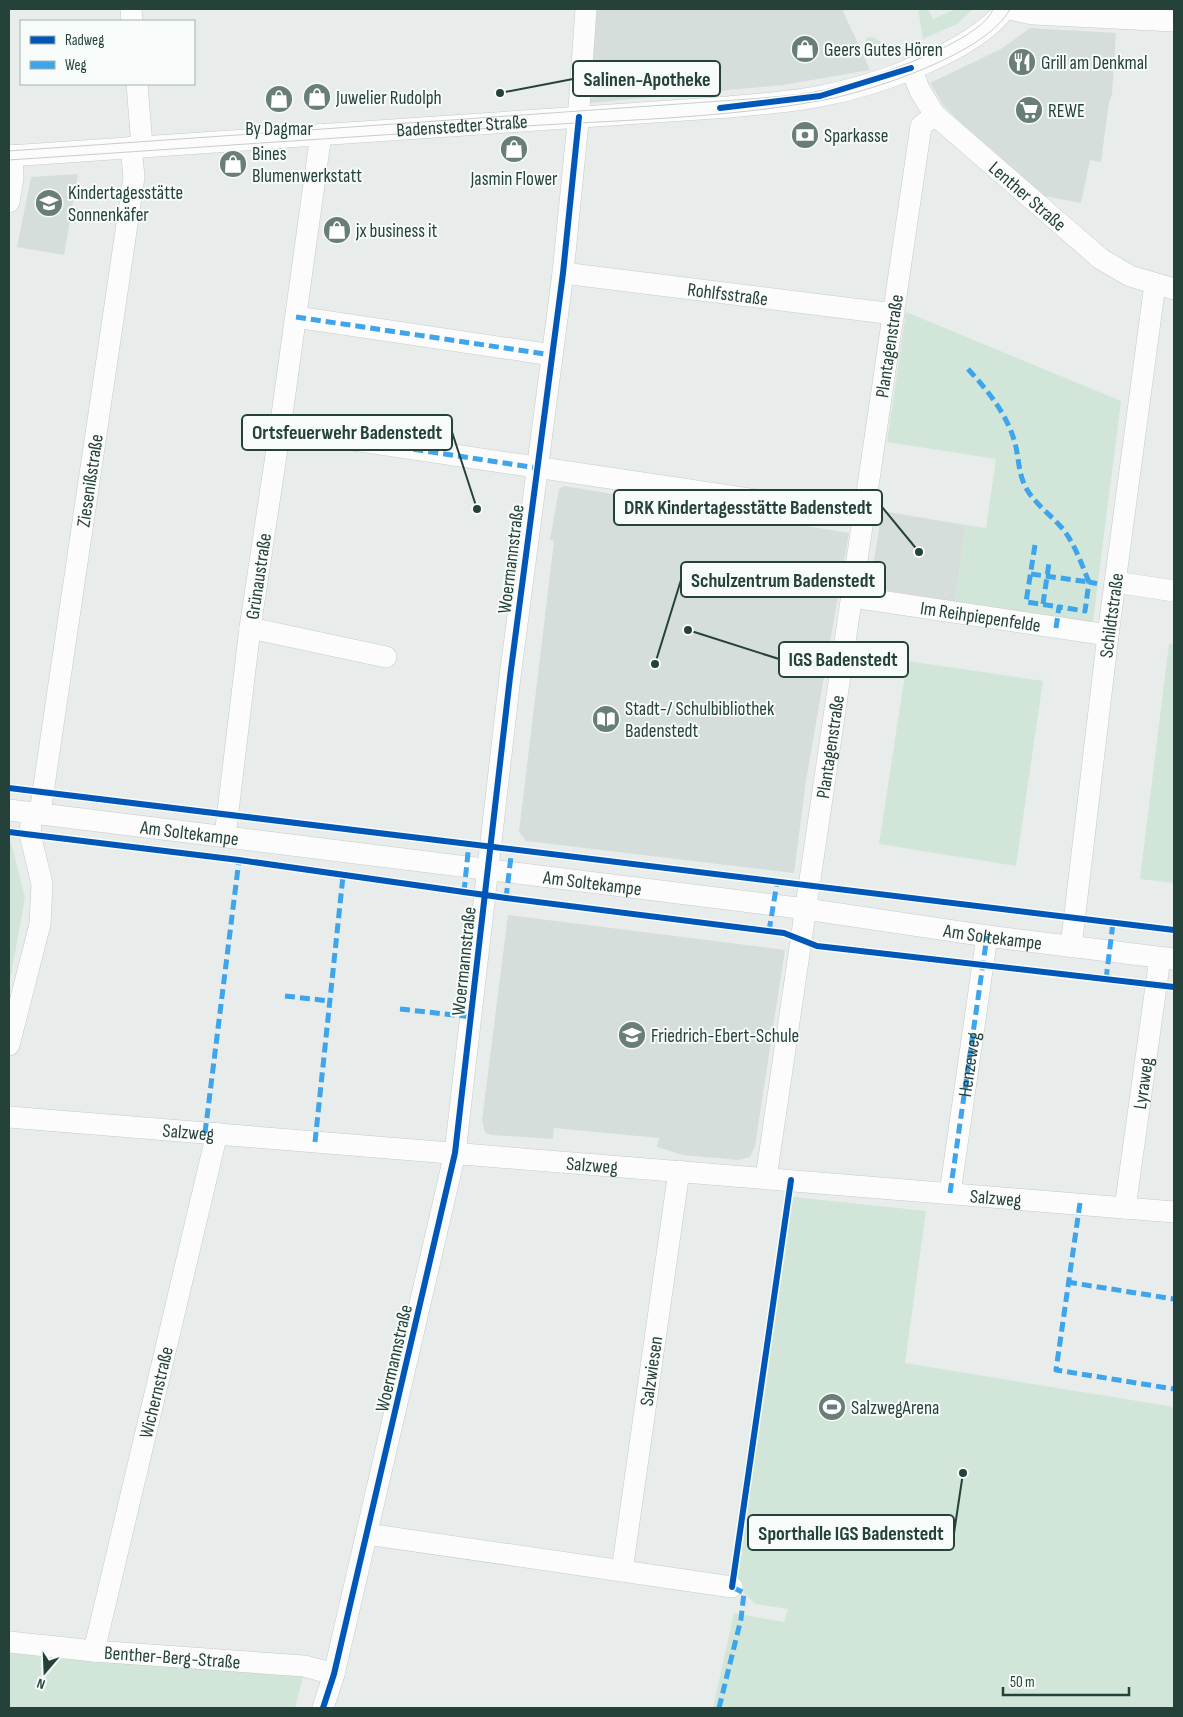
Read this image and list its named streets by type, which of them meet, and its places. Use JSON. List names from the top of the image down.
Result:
{
  "streets": {
    "street": [
      "Badenstedter Straße",
      "Lenther Straße",
      "Rohlfsstraße",
      "Plantagenstraße",
      "Ziesenißstraße",
      "Woermannstraße",
      "Grünaustraße",
      "Schildtstraße",
      "Im Reihpiepenfelde",
      "Am Soltekampe",
      "Henzeweg",
      "Lyraweg",
      "Salzweg",
      "Salzwiesen",
      "Wichernstraße",
      "Benther-Berg-Straße"
    ]
  },
  "crossings": [
    ["Badenstedter Straße", "Lenther Straße"],
    ["Badenstedter Straße", "Ziesenißstraße"],
    ["Badenstedter Straße", "Woermannstraße"],
    ["Badenstedter Straße", "Grünaustraße"],
    ["Lenther Straße", "Plantagenstraße"],
    ["Lenther Straße", "Schildtstraße"],
    ["Rohlfsstraße", "Plantagenstraße"],
    ["Rohlfsstraße", "Woermannstraße"],
    ["Plantagenstraße", "Im Reihpiepenfelde"],
    ["Plantagenstraße", "Am Soltekampe"],
    ["Plantagenstraße", "Salzweg"],
    ["Ziesenißstraße", "Am Soltekampe"],
    ["Woermannstraße", "Am Soltekampe"],
    ["Woermannstraße", "Salzweg"],
    ["Woermannstraße", "Benther-Berg-Straße"],
    ["Grünaustraße", "Am Soltekampe"],
    ["Schildtstraße", "Im Reihpiepenfelde"],
    ["Schildtstraße", "Am Soltekampe"],
    ["Am Soltekampe", "Henzeweg"],
    ["Am Soltekampe", "Lyraweg"],
    ["Henzeweg", "Salzweg"],
    ["Lyraweg", "Salzweg"],
    ["Salzweg", "Salzwiesen"],
    ["Salzweg", "Wichernstraße"],
    ["Wichernstraße", "Benther-Berg-Straße"]
  ],
  "places": {
    "shop": [
      "Geers Gutes Hören",
      "Juwelier Rudolph",
      "By Dagmar",
      "Jasmin Flower",
      "Bines Blumenwerkstatt",
      "jx business it"
    ],
    "restaurant": ["Grill am Denkmal"],
    "other": [
      "Salinen-Apotheke",
      "Ortsfeuerwehr Badenstedt",
      "DRK Kindertagesstätte Badenstedt",
      "IGS Badenstedt",
      "Schulzentrum Badenstedt",
      "Sporthalle IGS Badenstedt"
    ],
    "supermarket": ["REWE"],
    "bank": ["Sparkasse"],
    "school or university": ["Kindertagesstätte Sonnenkäfer", "Friedrich-Ebert-Schule"],
    "library": ["Stadt-/ Schulbibliothek Badenstedt"],
    "sports": ["SalzwegArena"]
  },
  "legend": ["Radweg", "Weg"],
  "scale_bar": "50 m",
  "north": "bottom"
}
